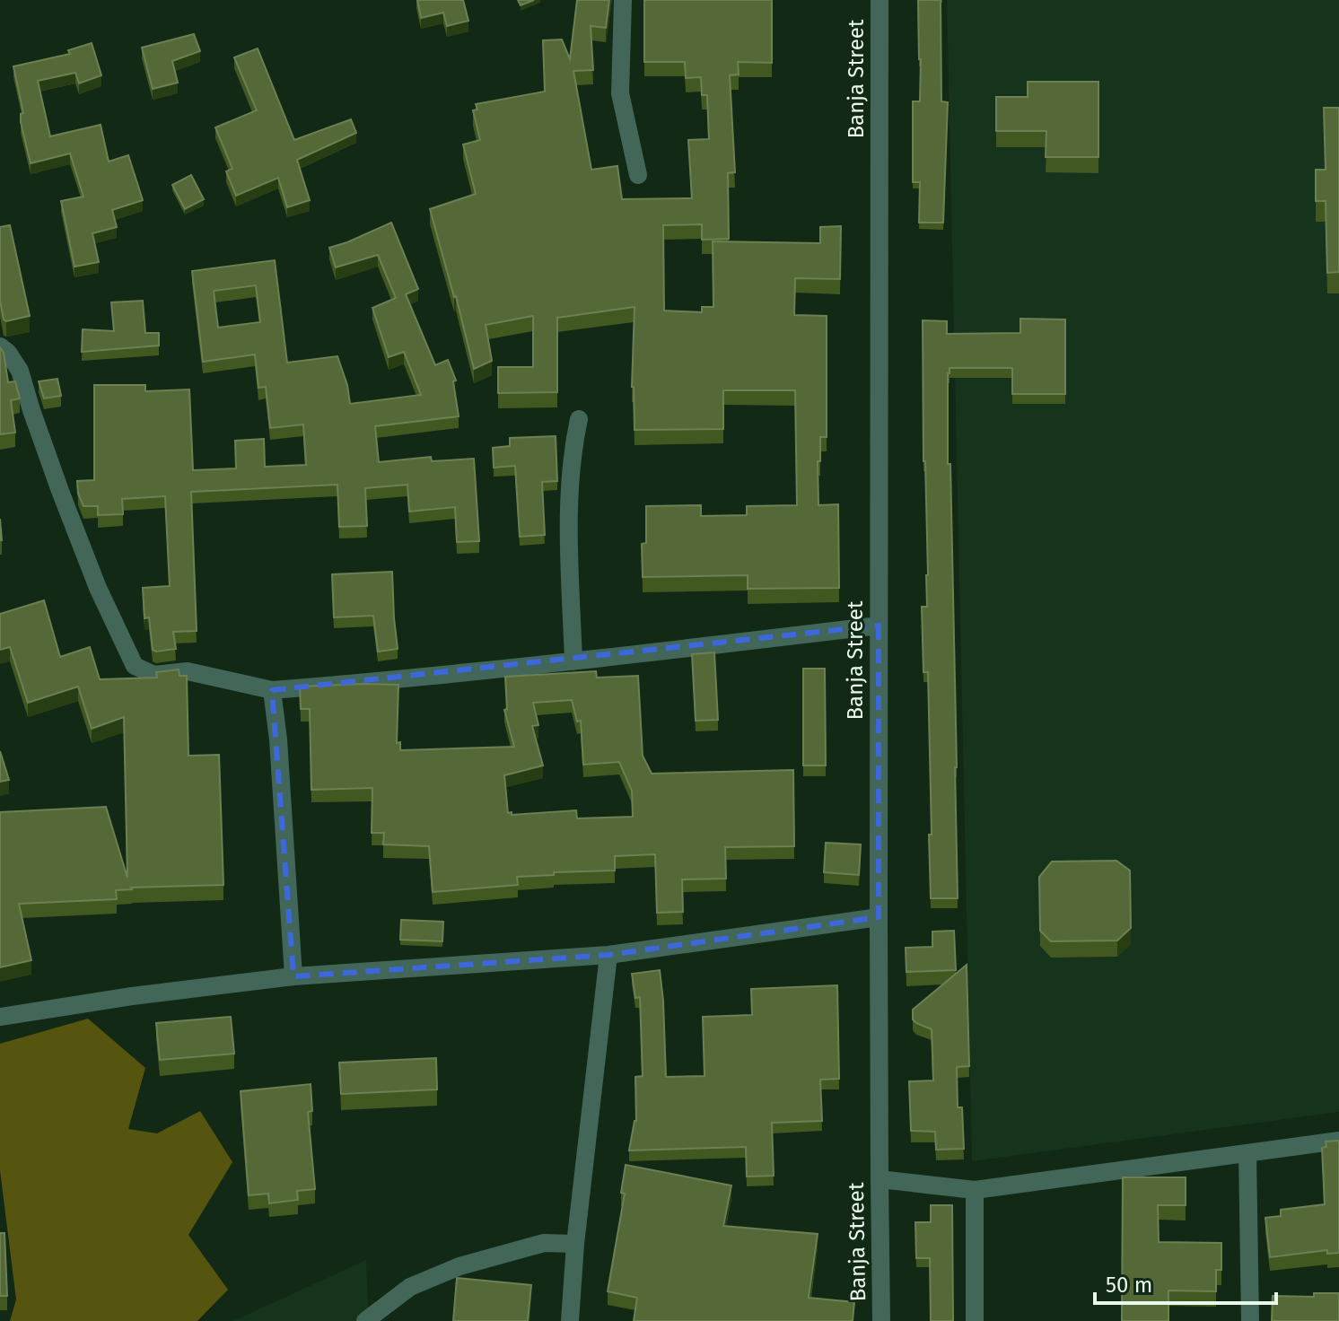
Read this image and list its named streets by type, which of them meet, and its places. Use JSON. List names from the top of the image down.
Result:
{
  "streets": {
    "street": ["Banja Street"]
  },
  "scale_bar": "50 m"
}
